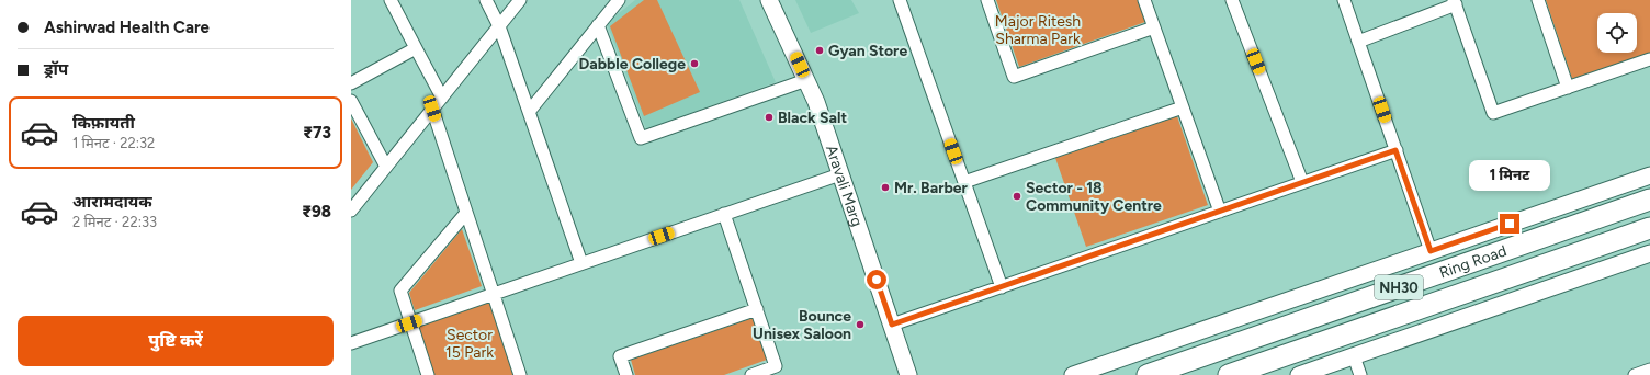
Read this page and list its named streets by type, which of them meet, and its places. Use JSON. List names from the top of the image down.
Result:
{
  "streets": {
    "highway": ["Ring Road", "NH30"],
    "street": ["Aravali Marg"]
  },
  "parks": ["Major Ritesh Sharma Park", "Sector 15 Park"],
  "places": [
    "Gyan Store",
    "Dabble College",
    "Black Salt",
    "Mr. Barber",
    "Sector - 18 Community Centre",
    "Bounce Unisex Saloon"
  ],
  "page": {
    "banner": ["Ashirwad Health Care", "ड्रॉप"],
    "list": [
      {
        "name": "किफ़ायती",
        "note": "1 मिनट · 22:32",
        "value": "₹73"
      },
      {
        "name": "आरामदायक",
        "note": "2 मिनट · 22:33",
        "value": "₹98"
      }
    ],
    "bubble": "1 मिनट",
    "buttons": "पुष्टि करें"
  }
}
